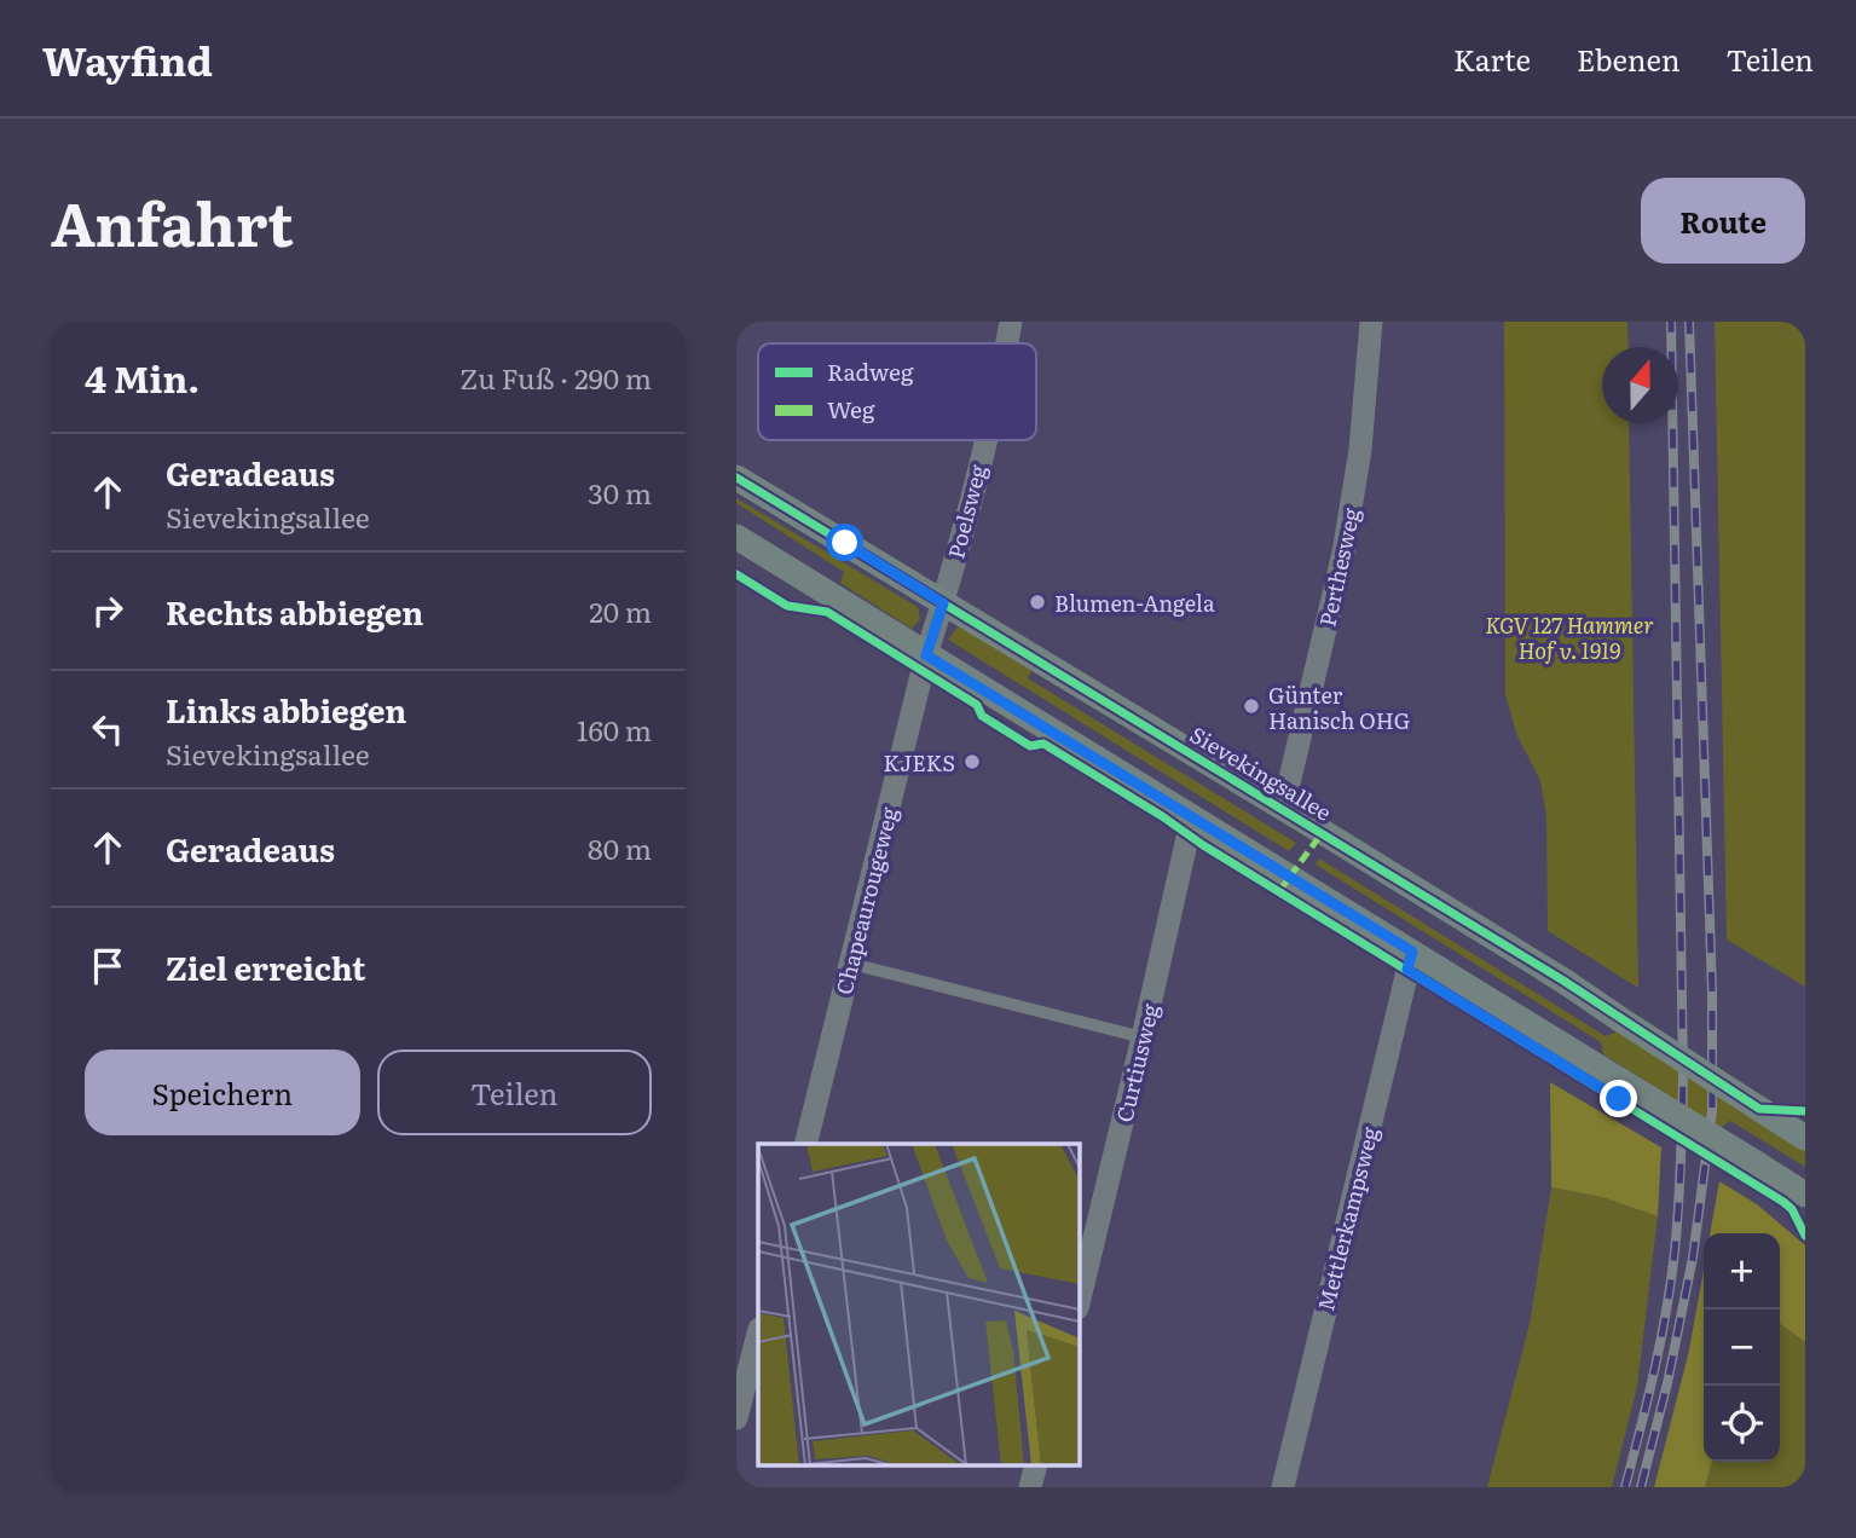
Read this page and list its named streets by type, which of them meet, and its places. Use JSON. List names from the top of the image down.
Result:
{
  "streets": {
    "main road": ["Sievekingsallee"],
    "street": [
      "Poelsweg",
      "Perthesweg",
      "Chapeaurougeweg",
      "Curtiusweg",
      "Mettlerkampsweg"
    ]
  },
  "crossings": [
    ["Poelsweg", "Sievekingsallee"],
    ["Poelsweg", "Chapeaurougeweg"],
    ["Perthesweg", "Sievekingsallee"]
  ],
  "parks": ["KGV 127 Hammer Hof v. 1919"],
  "places": ["Blumen-Angela", "Günter Hanisch OHG", "KJEKS"],
  "legend": ["Radweg", "Weg"],
  "north": "top",
  "page": {
    "header": "Wayfind",
    "nav": ["Karte", "Ebenen", "Teilen"],
    "title": "Anfahrt",
    "buttons": [
      "Route",
      ["Speichern", "Teilen"]
    ],
    "heading": ["4 Min.", "Zu Fuß · 290 m"],
    "list": [
      ["Geradeaus", "Sievekingsallee", "30 m"],
      ["Rechts abbiegen", "20 m"],
      ["Links abbiegen", "Sievekingsallee", "160 m"],
      ["Geradeaus", "80 m"],
      "Ziel erreicht"
    ],
    "map_buttons": ["+", "−"]
  }
}
